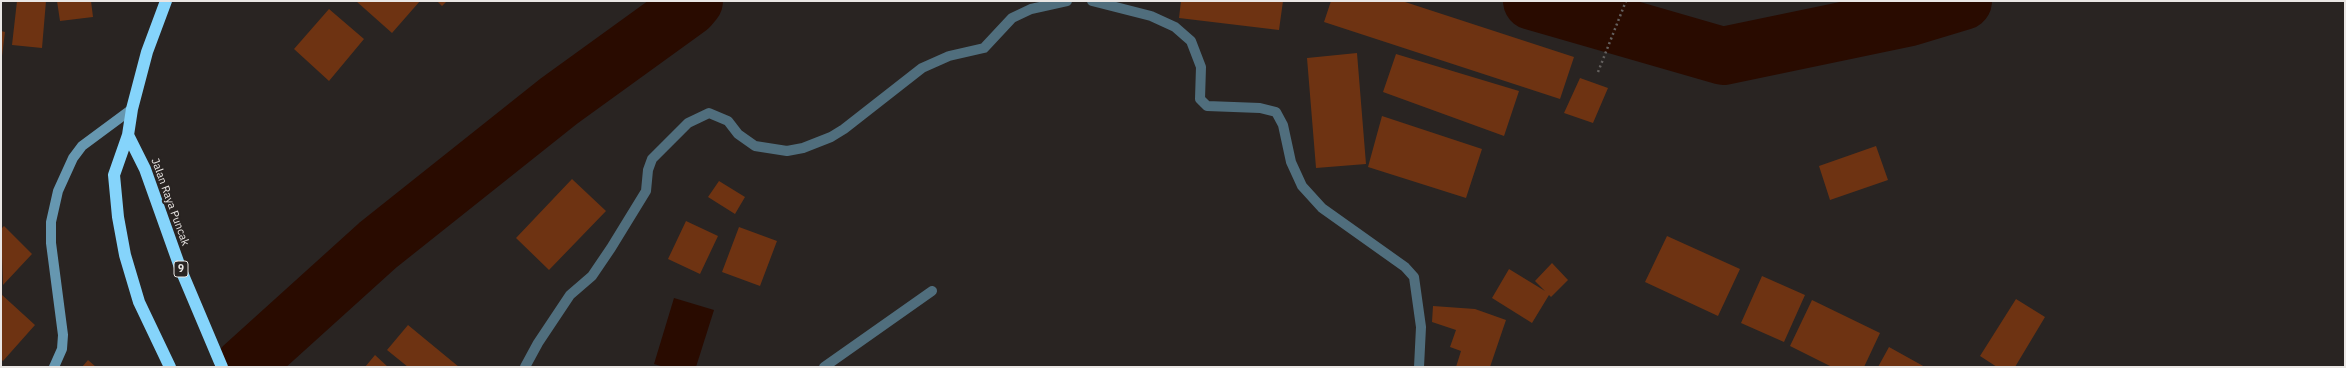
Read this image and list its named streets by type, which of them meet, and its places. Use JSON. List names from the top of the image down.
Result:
{
  "streets": {
    "highway": ["Jalan Raya Puncak", "9"]
  }
}
